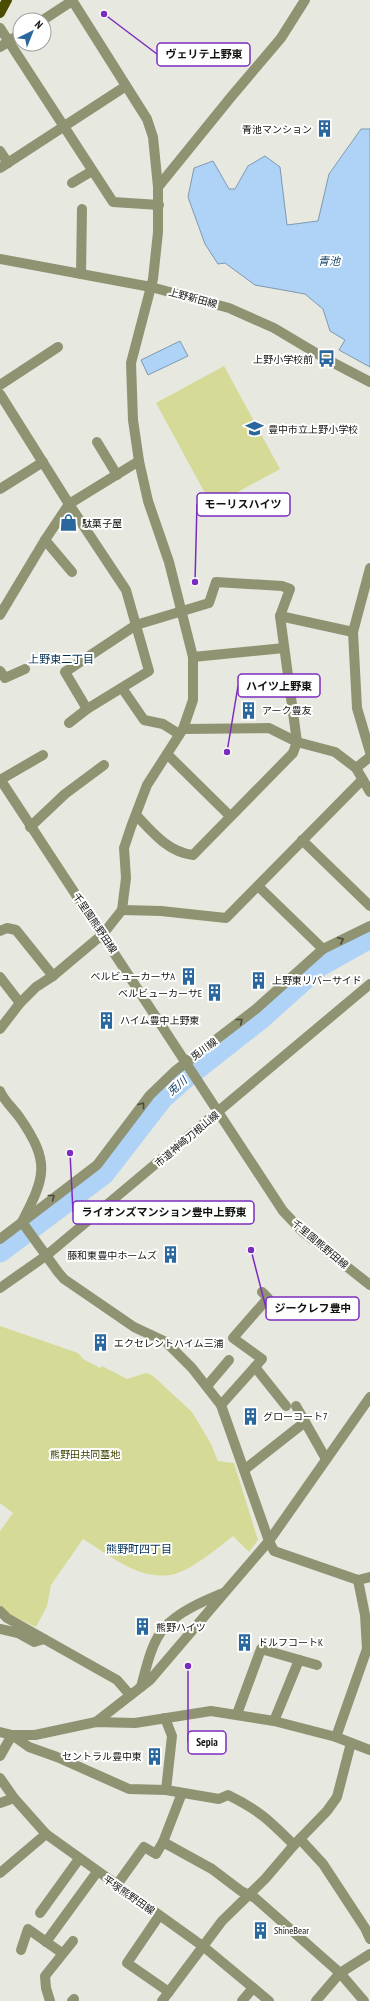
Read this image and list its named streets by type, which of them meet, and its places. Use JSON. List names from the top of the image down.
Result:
{
  "streets": {
    "street": [
      "上野新田線",
      "千里園熊野田線",
      "兎川線",
      "市道神崎刀根山線",
      "平塚熊野田線"
    ]
  },
  "crossings": [
    ["千里園熊野田線", "兎川線"],
    ["千里園熊野田線", "市道神崎刀根山線"]
  ],
  "one_way": ["兎川線"],
  "districts": ["上野東二丁目", "熊野町四丁目"],
  "water": ["青池", "兎川"],
  "parks": ["熊野田共同墓地"],
  "places": {
    "other": [
      "ヴェリテ上野東",
      "モーリスハイツ",
      "ハイツ上野東",
      "ライオンズマンション豊中上野東",
      "ジークレフ豊中",
      "Sepia"
    ],
    "building": [
      "青池マンション",
      "アーク豊友",
      "ベルビューカーサA",
      "上野東リバーサイド",
      "ベルビューカーサE",
      "ハイム豊中上野東",
      "藤和東豊中ホームズ",
      "エクセレントハイム三浦",
      "グローコート7",
      "熊野ハイツ",
      "ドルフコートK",
      "セントラル豊中東",
      "ShineBear"
    ],
    "bus stop": ["上野小学校前"],
    "school or university": ["豊中市立上野小学校"],
    "shop": ["駄菓子屋"]
  },
  "north": "top right"
}
